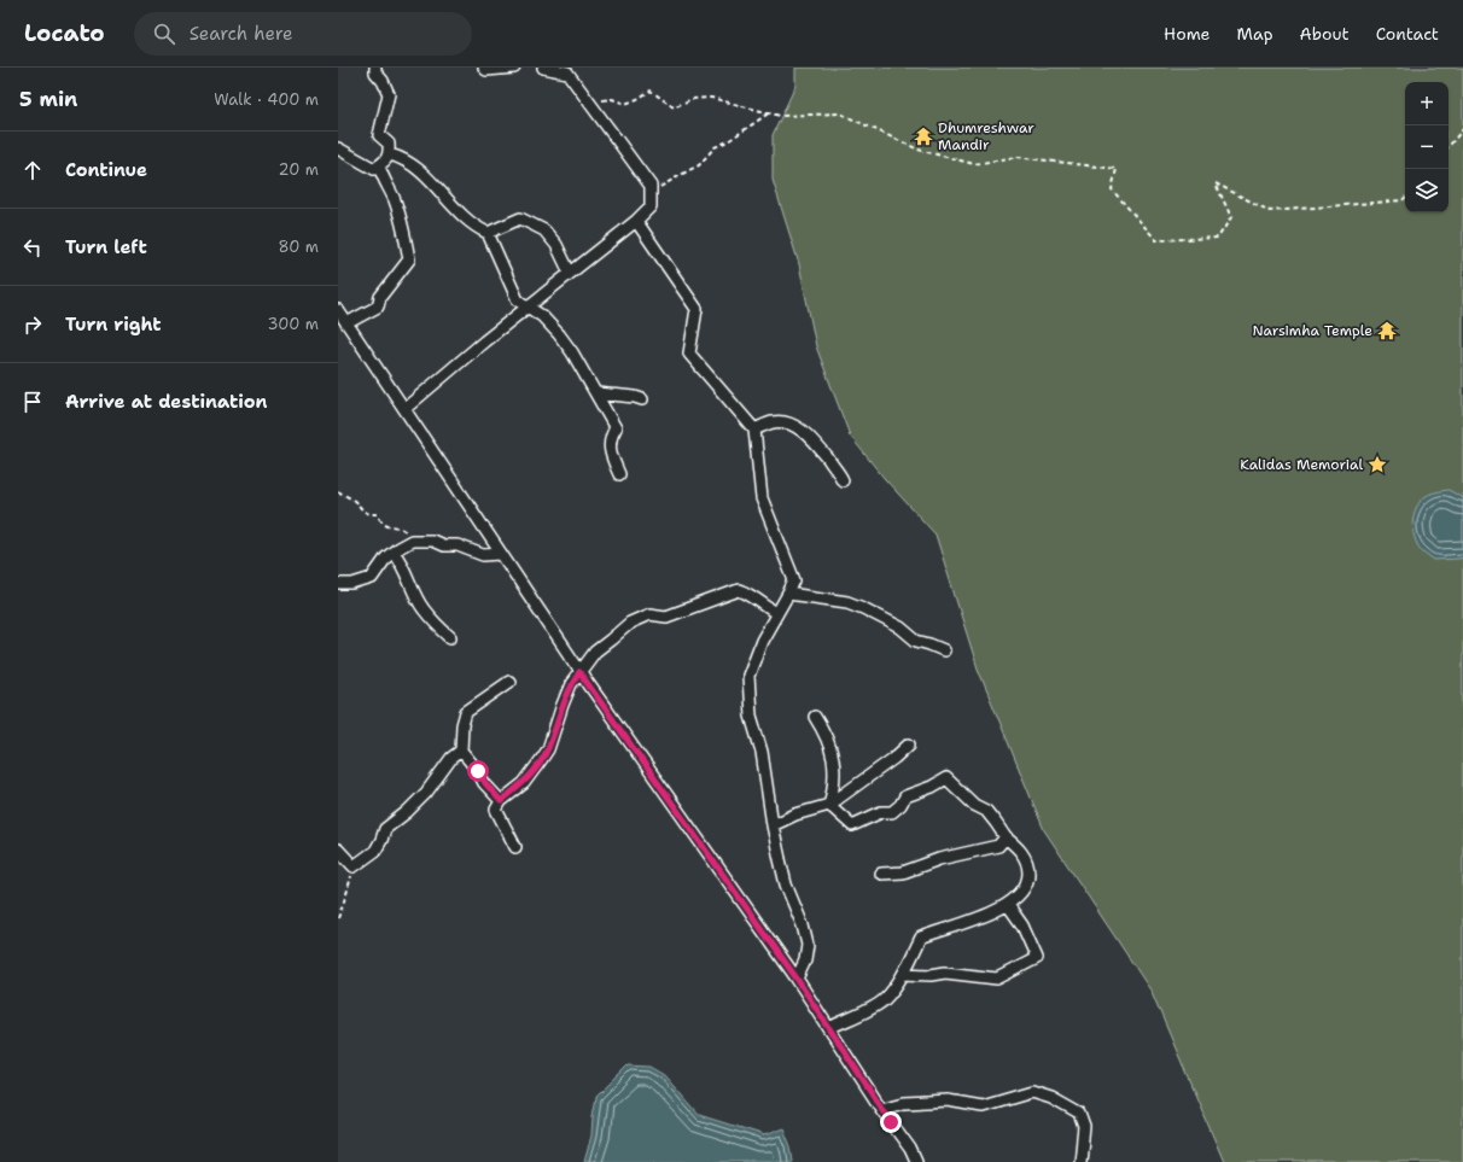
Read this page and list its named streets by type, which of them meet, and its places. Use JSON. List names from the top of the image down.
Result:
{
  "places": {
    "temple": ["Dhumreshwar Mandir", "Narsimha Temple"],
    "place": ["Kalidas Memorial"]
  },
  "page": {
    "header": "Locato",
    "search": "Search here",
    "nav": [
      "Home",
      "Map",
      "About",
      "Contact"
    ],
    "heading": ["5 min", "Walk · 400 m"],
    "map_buttons": ["+", "−"],
    "list": [
      ["Continue", "20 m"],
      ["Turn left", "80 m"],
      ["Turn right", "300 m"],
      "Arrive at destination"
    ]
  }
}
